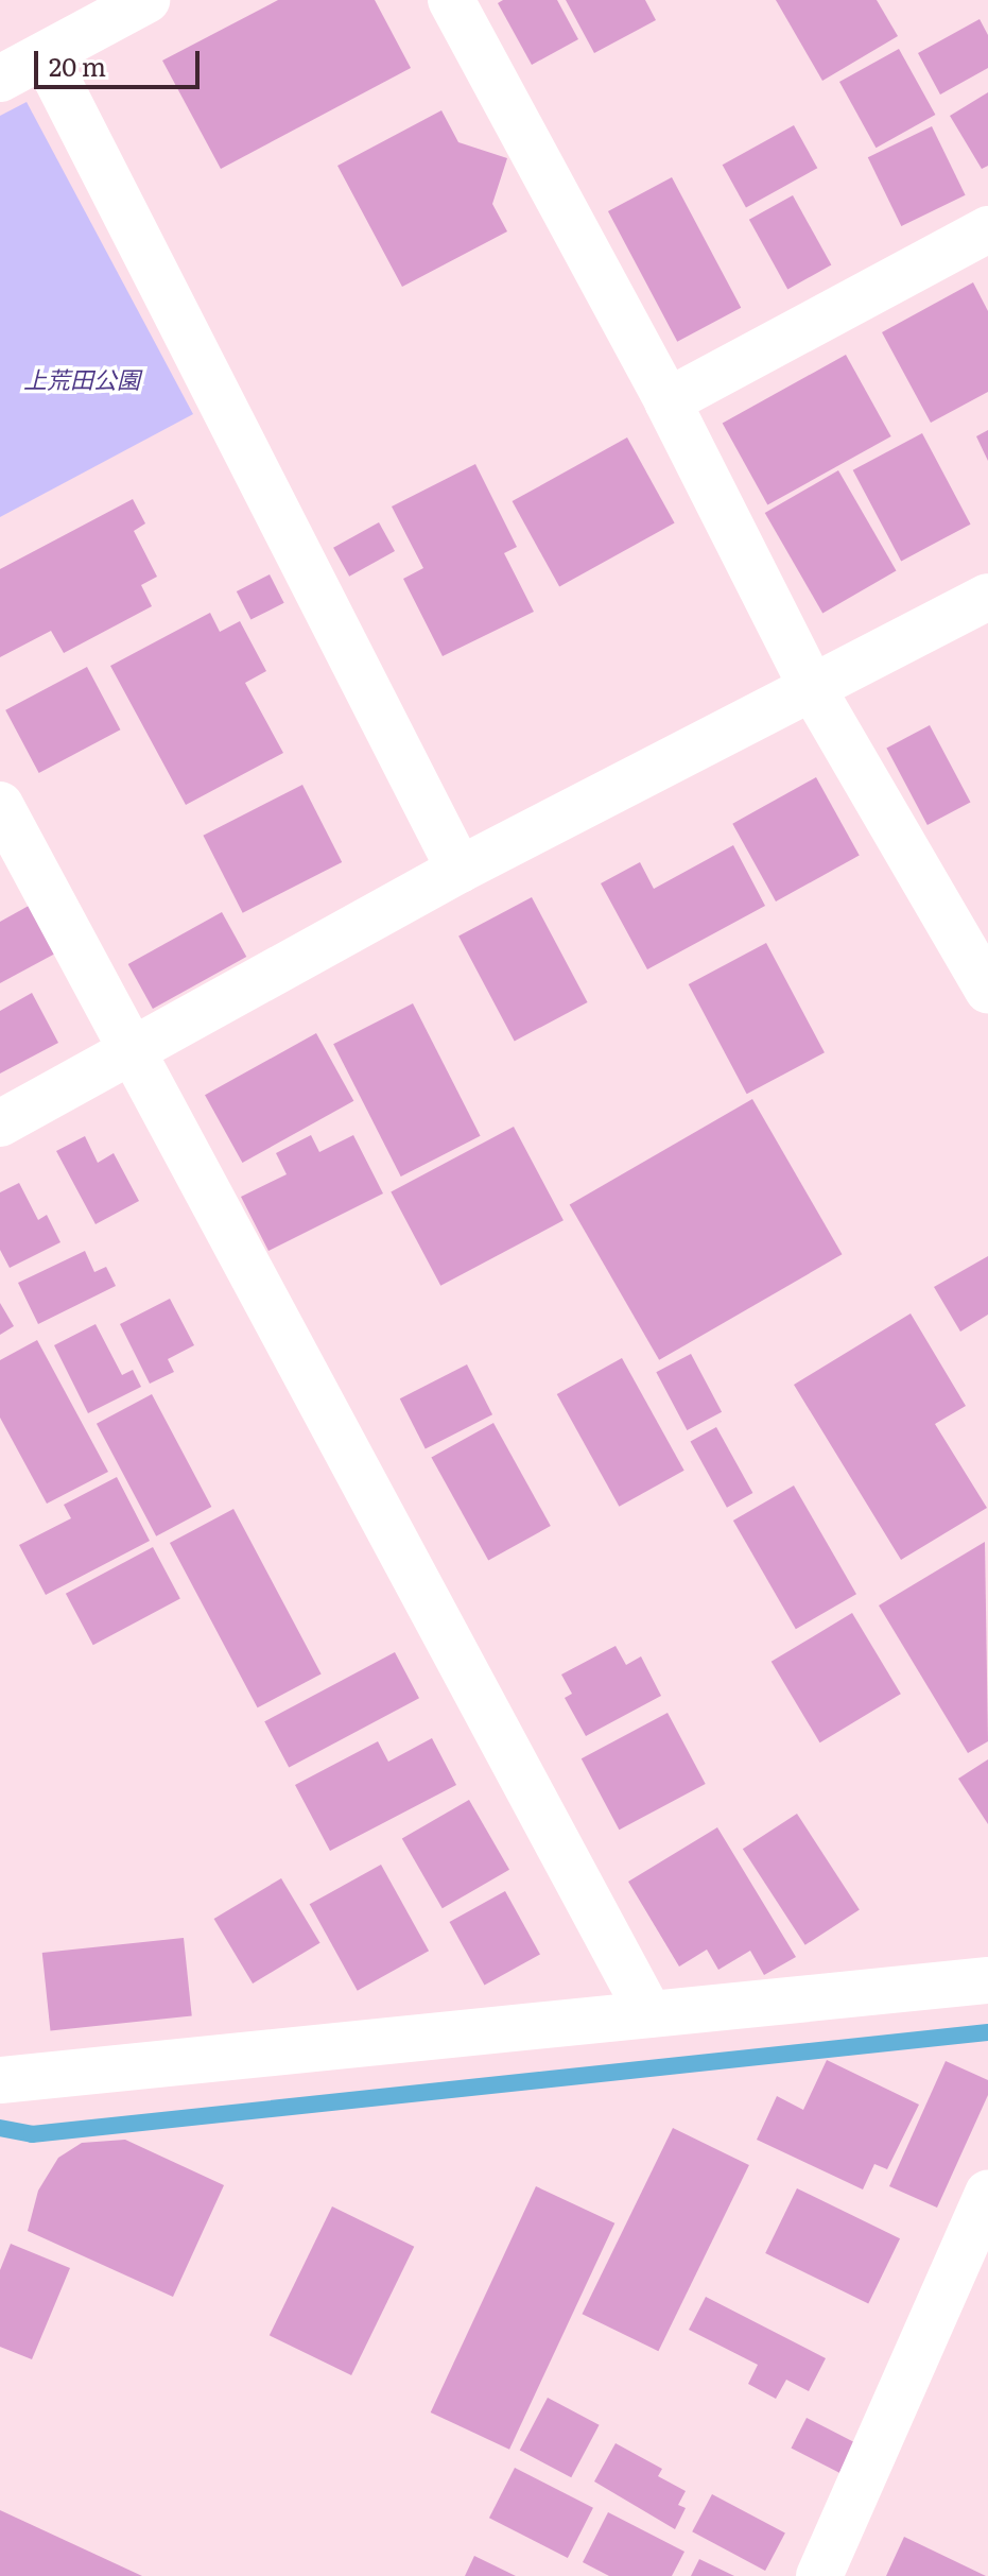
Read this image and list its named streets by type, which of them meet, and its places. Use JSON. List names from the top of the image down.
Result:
{
  "parks": ["上荒田公園"],
  "scale_bar": "20 m"
}
